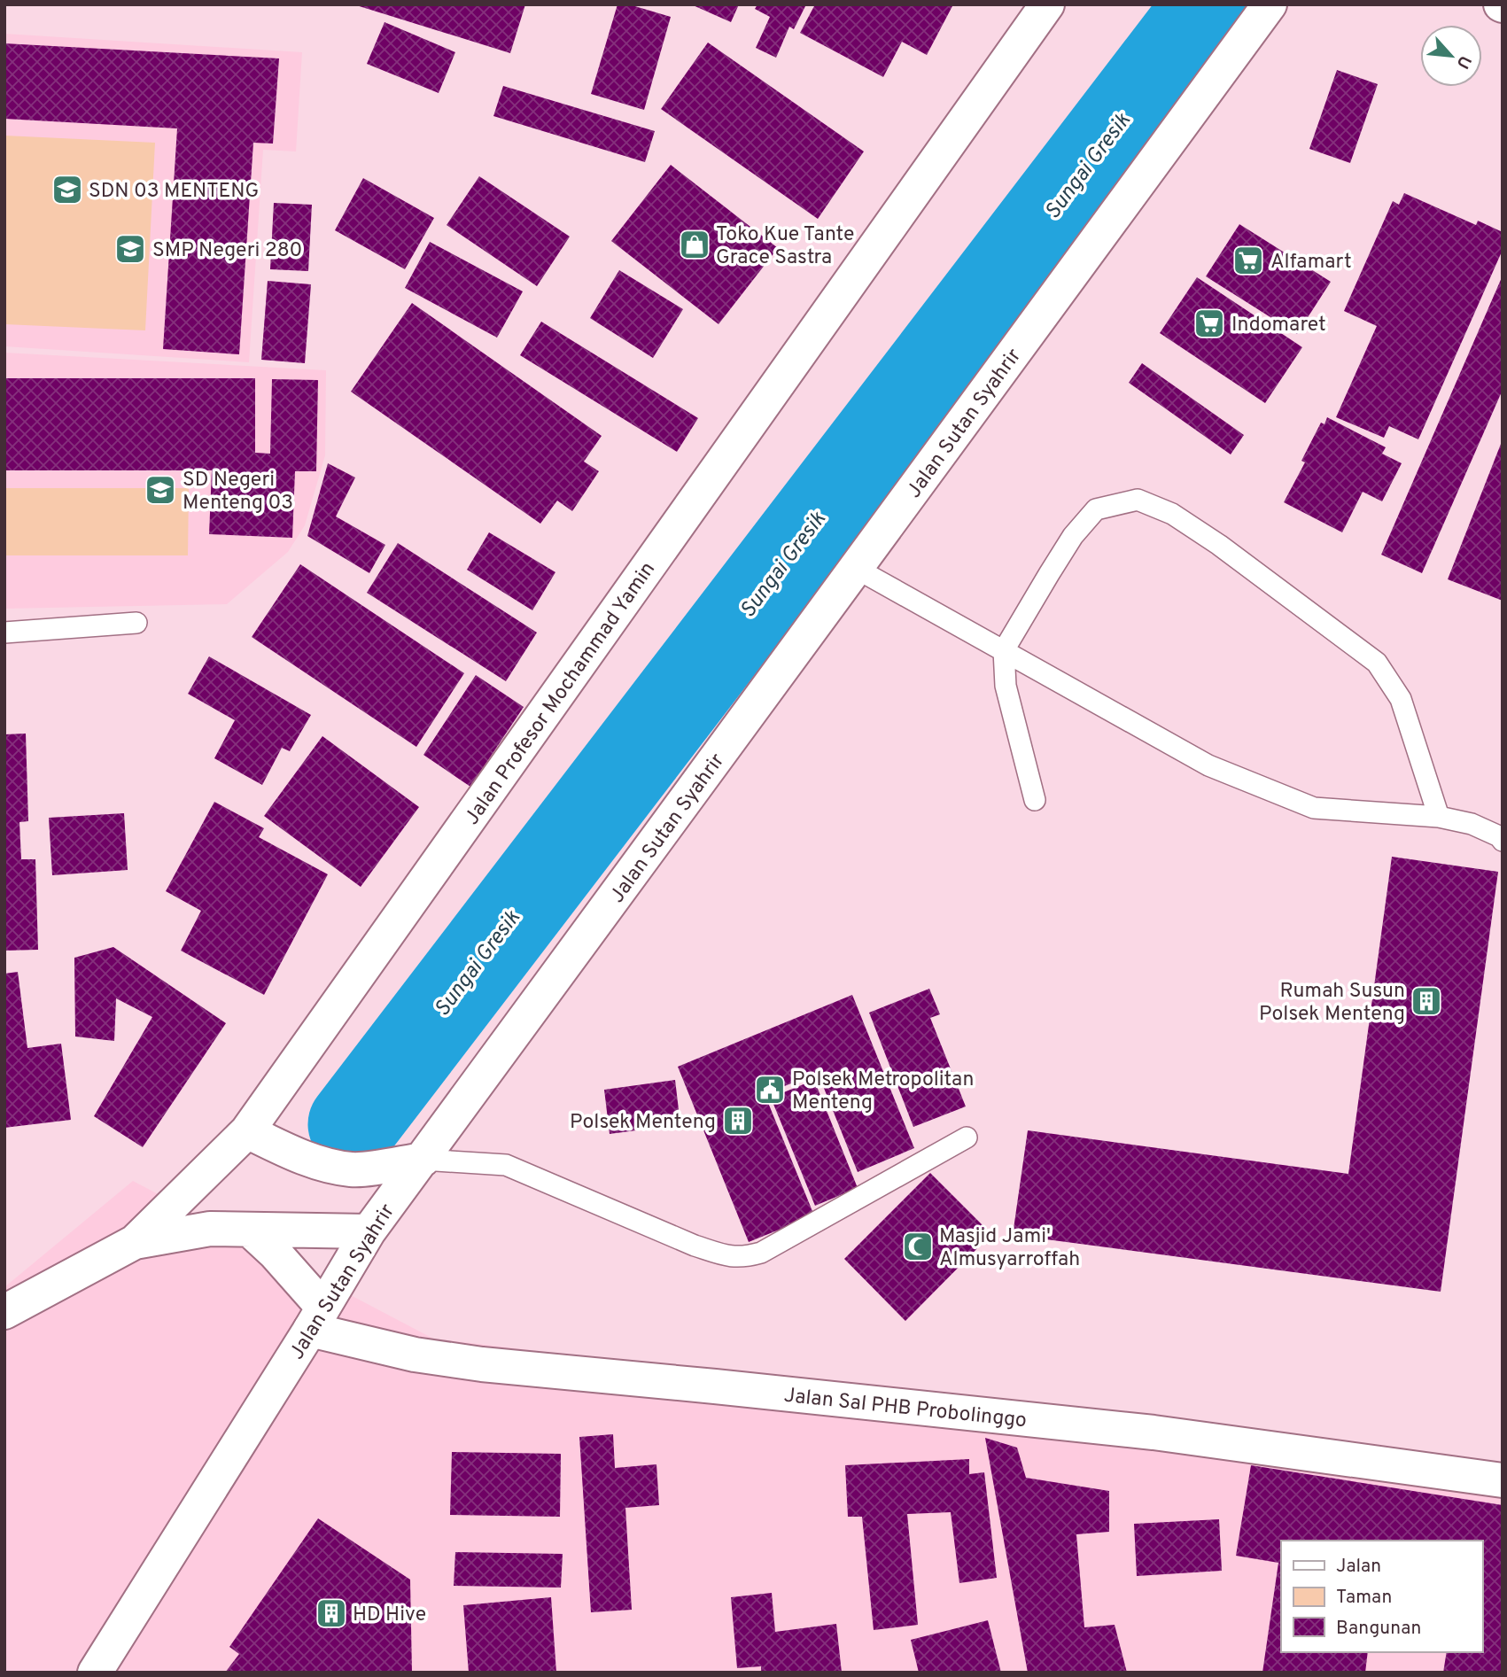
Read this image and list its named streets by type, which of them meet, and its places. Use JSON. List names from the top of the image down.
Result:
{
  "streets": {
    "street": ["Jalan Sutan Syahrir", "Jalan Profesor Mochammad Yamin", "Jalan Sal PHB Probolinggo"]
  },
  "crossings": [
    ["Jalan Sutan Syahrir", "Jalan Sal PHB Probolinggo"]
  ],
  "water": ["Sungai Gresik"],
  "places": {
    "school or university": ["SDN 03 MENTENG", "SMP Negeri 280", "SD Negeri Menteng 03"],
    "shop": ["Toko Kue Tante Grace Sastra"],
    "supermarket": ["Alfamart", "Indomaret"],
    "building": ["Rumah Susun Polsek Menteng", "Polsek Menteng", "HD Hive"],
    "public building": ["Polsek Metropolitan Menteng"],
    "mosque": ["Masjid Jami' Almusyarroffah"]
  },
  "legend": ["Jalan", "Taman", "Bangunan"],
  "north": "bottom right"
}
